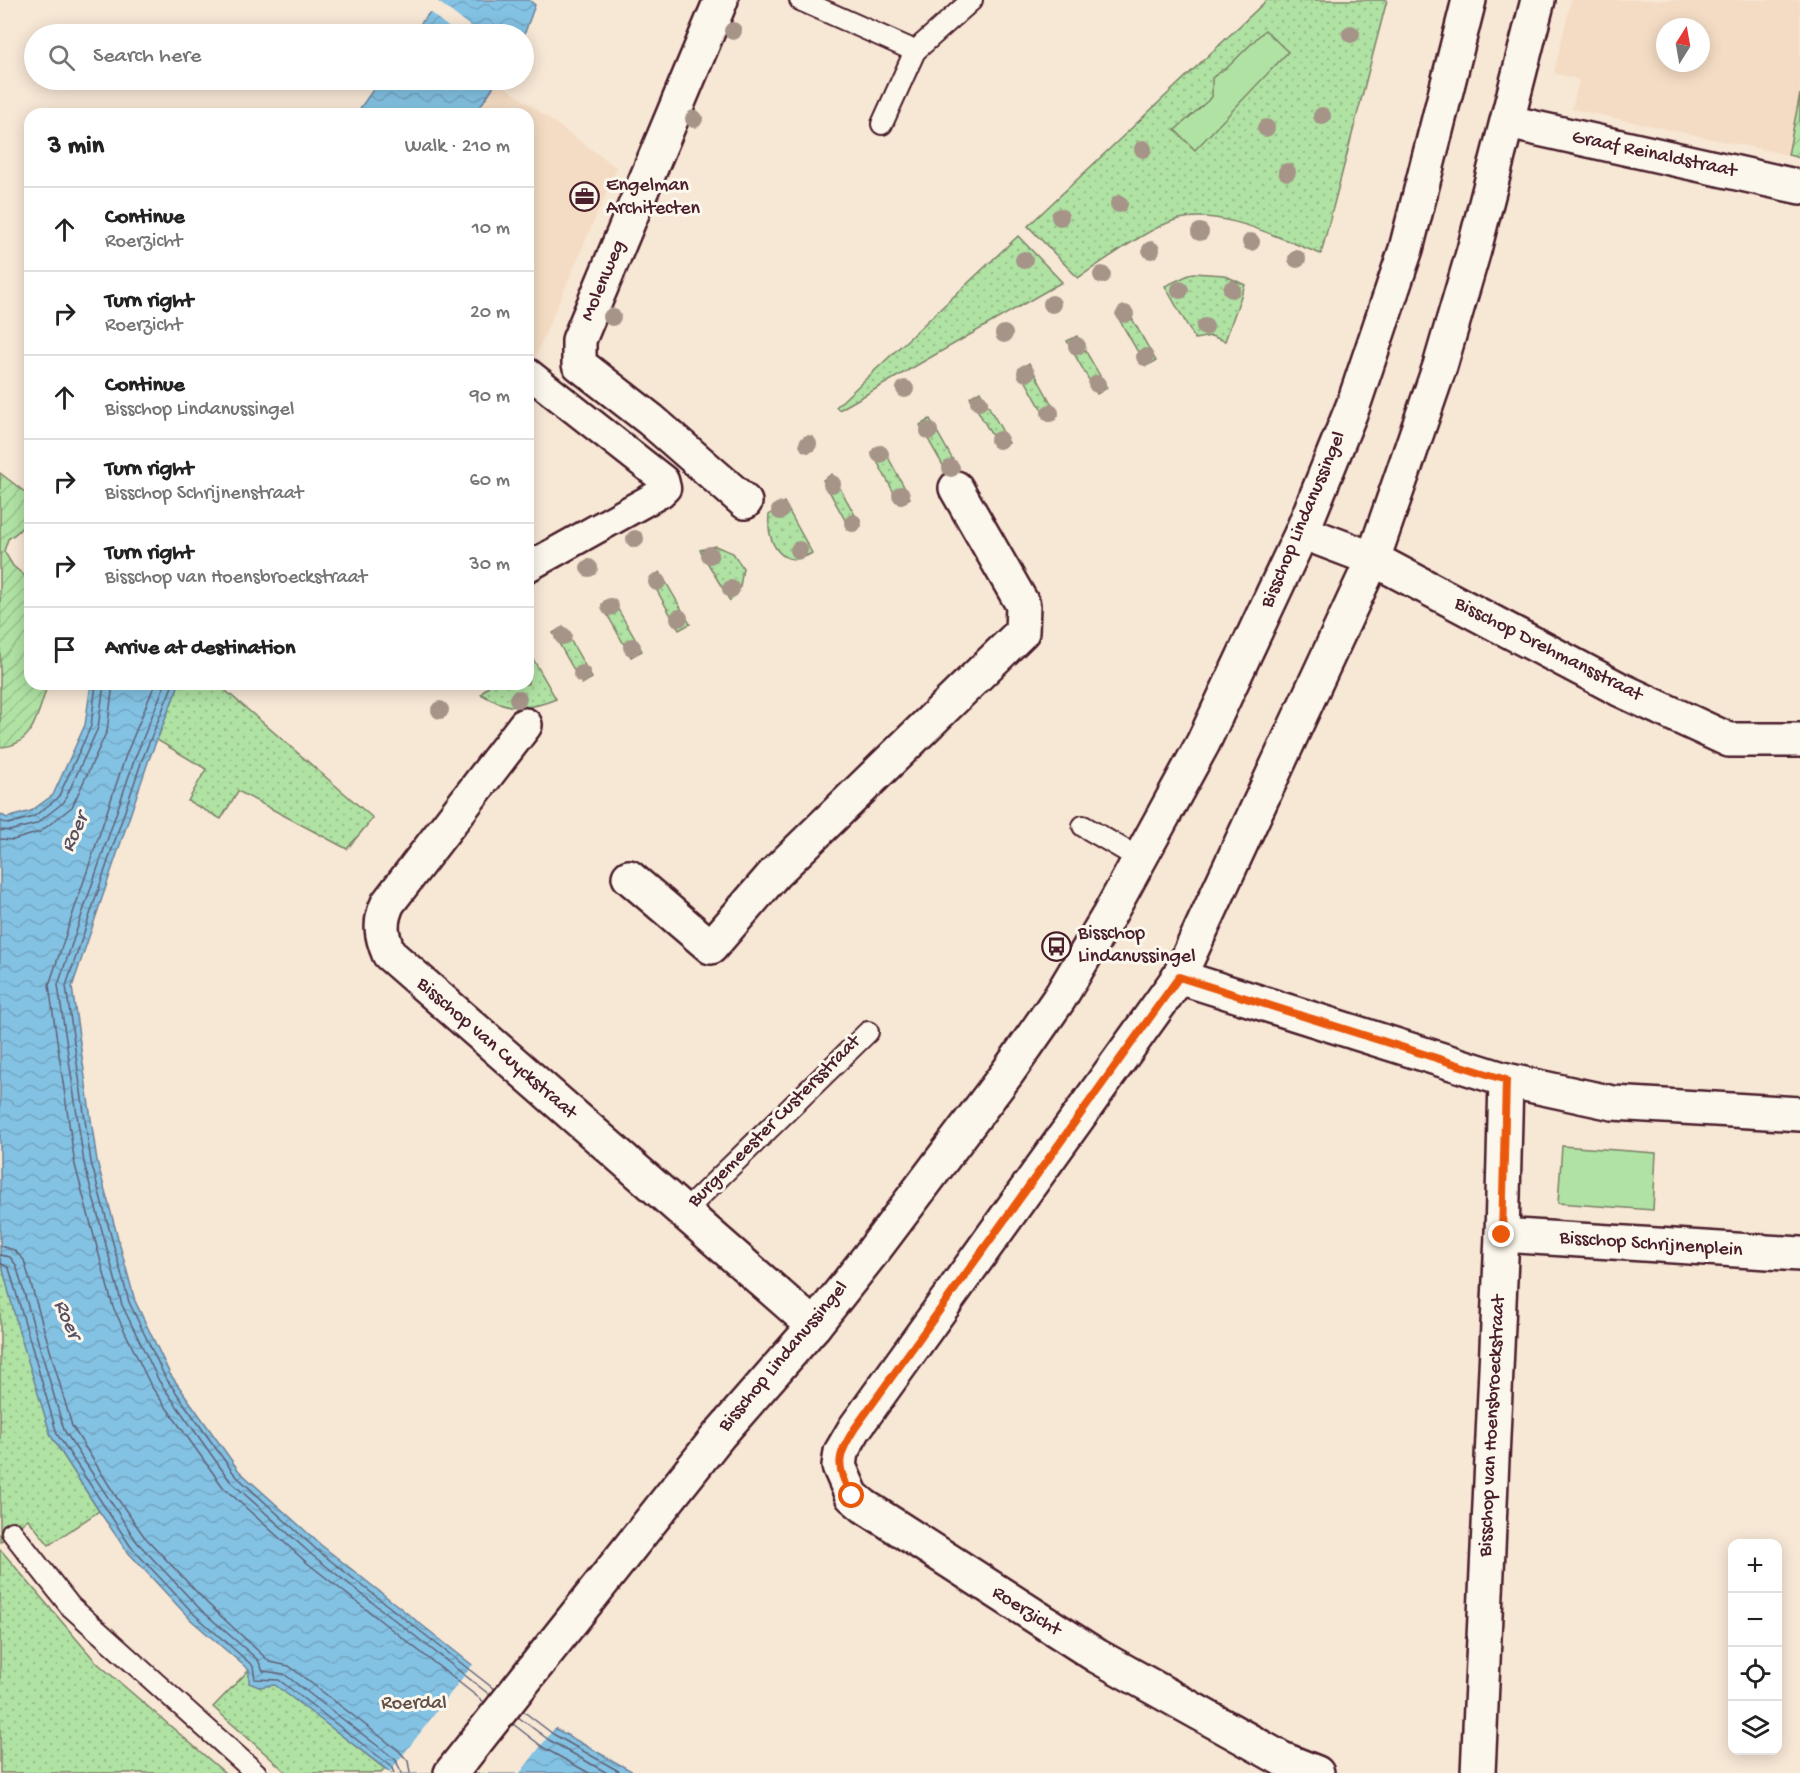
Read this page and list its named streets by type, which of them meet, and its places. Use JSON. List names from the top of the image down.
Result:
{
  "streets": {
    "street": [
      "Graaf Reinaldstraat",
      "Molenweg",
      "Bisschop Lindanussingel",
      "Bisschop Drehmansstraat",
      "Bisschop van Cuyckstraat",
      "Bisschop Schrijnenplein",
      "Bisschop van Hoensbroeckstraat",
      "Roerzicht"
    ],
    "lane": ["Burgemeester Custersstraat"]
  },
  "crossings": [
    ["Bisschop Lindanussingel", "Bisschop Drehmansstraat"],
    ["Bisschop Lindanussingel", "Bisschop van Cuyckstraat"],
    ["Bisschop van Cuyckstraat", "Burgemeester Custersstraat"],
    ["Bisschop Schrijnenplein", "Bisschop van Hoensbroeckstraat"]
  ],
  "water": ["Roer"],
  "parks": ["Roerdal"],
  "places": {
    "office": ["Engelman Architecten"],
    "bus stop": ["Bisschop Lindanussingel"]
  },
  "north": "top",
  "page": {
    "search": "Search here",
    "heading": ["3 min", "Walk · 210 m"],
    "list": [
      ["Continue", "Roerzicht", "10 m"],
      ["Turn right", "Roerzicht", "20 m"],
      ["Continue", "Bisschop Lindanussingel", "90 m"],
      ["Turn right", "Bisschop Schrijnenstraat", "60 m"],
      ["Turn right", "Bisschop van Hoensbroeckstraat", "30 m"],
      "Arrive at destination"
    ],
    "map_buttons": ["+", "−"]
  }
}
